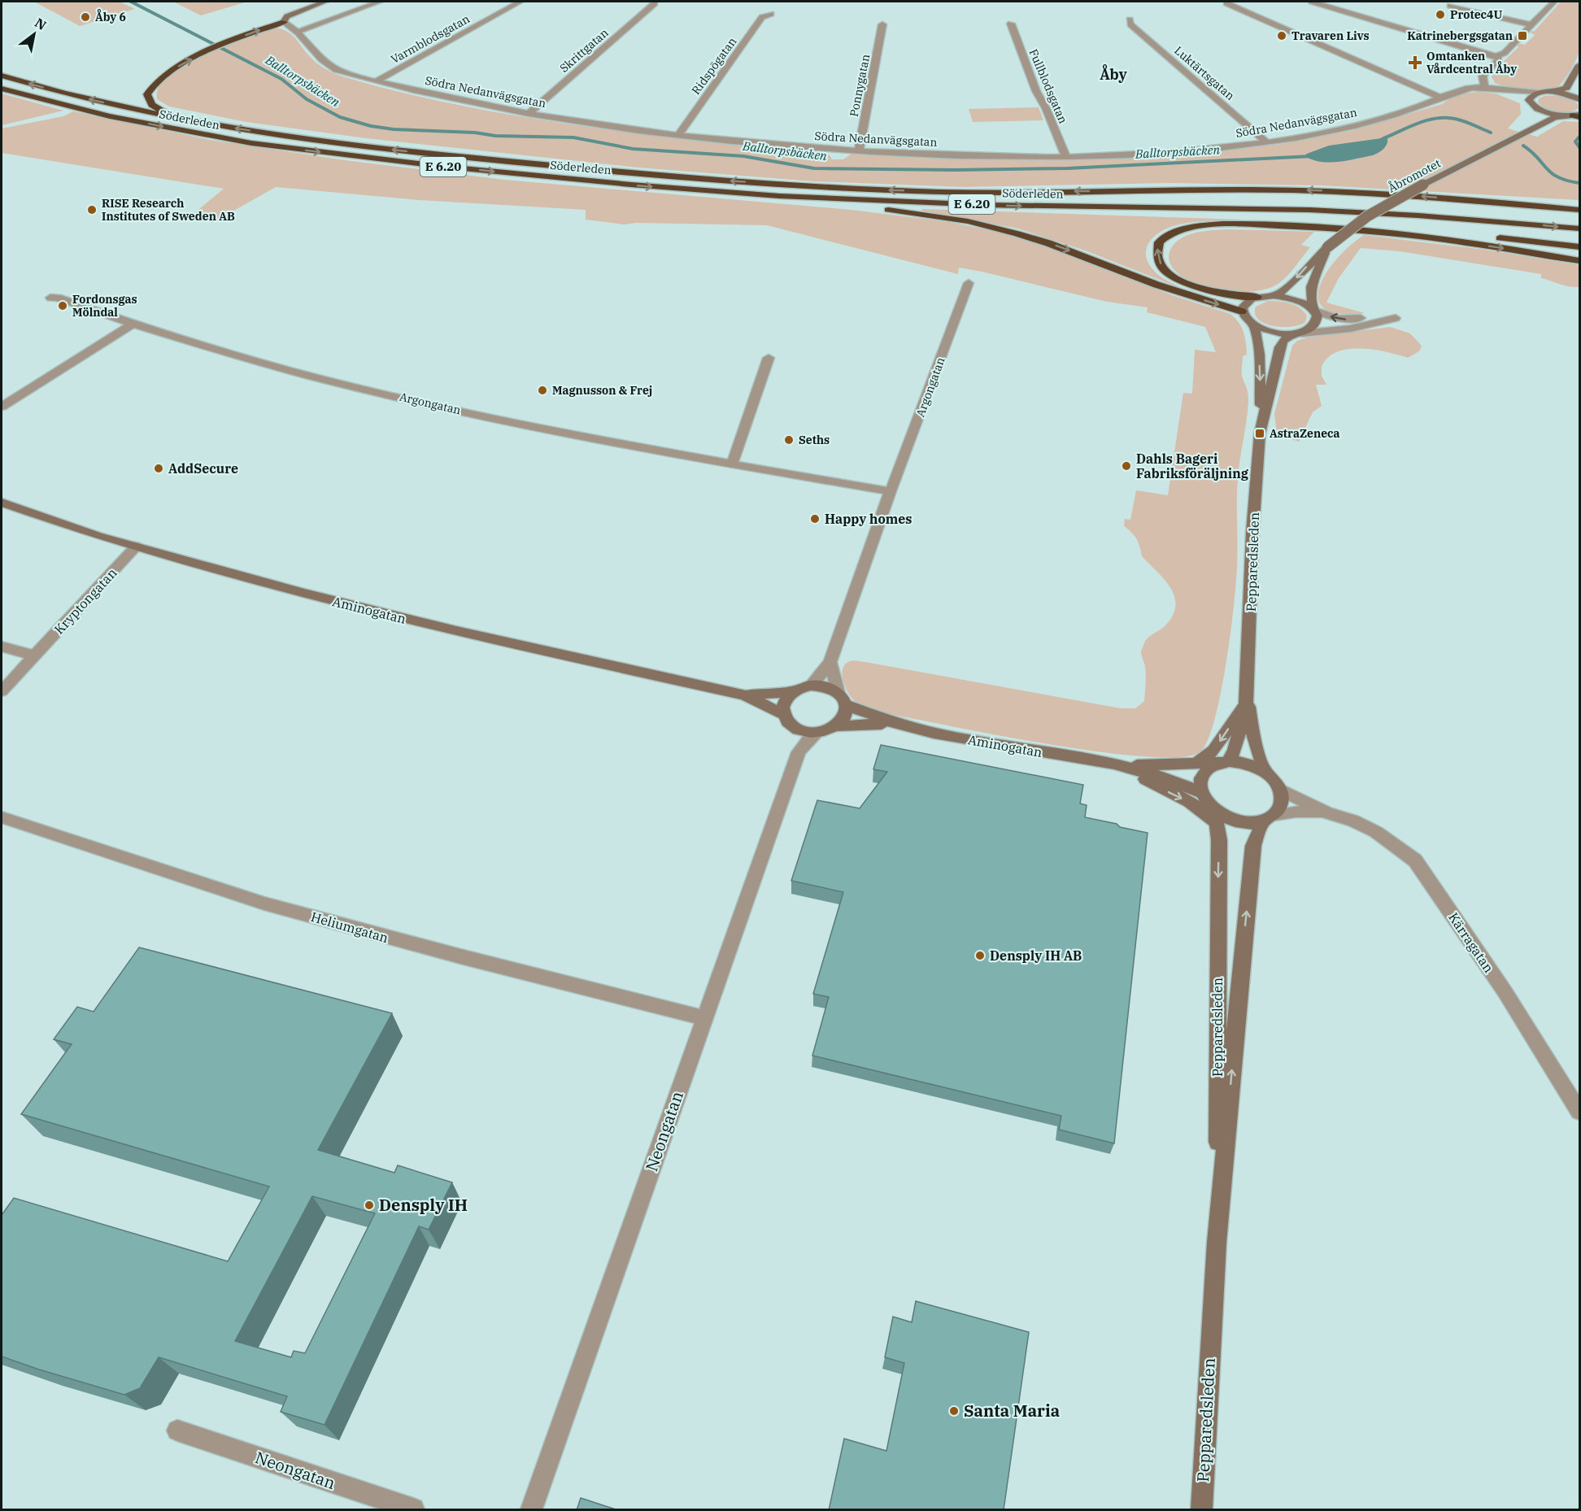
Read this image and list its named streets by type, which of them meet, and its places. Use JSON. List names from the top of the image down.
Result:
{
  "streets": {
    "highway": ["Söderleden", "E 6.20"],
    "street": [
      "Varmblodsgatan",
      "Skrittgatan",
      "Ridspögatan",
      "Luktärtsgatan",
      "Ponnygatan",
      "Fullblodsgatan",
      "Södra Nedanvägsgatan",
      "Åbromotet",
      "Argongatan",
      "Pepparedsleden",
      "Kryptongatan",
      "Aminogatan",
      "Heliumgatan",
      "Kärragatan",
      "Neongatan"
    ]
  },
  "crossings": [
    ["Varmblodsgatan", "Södra Nedanvägsgatan"],
    ["Skrittgatan", "Södra Nedanvägsgatan"],
    ["Ridspögatan", "Södra Nedanvägsgatan"],
    ["Luktärtsgatan", "Södra Nedanvägsgatan"],
    ["Ponnygatan", "Södra Nedanvägsgatan"],
    ["Fullblodsgatan", "Södra Nedanvägsgatan"],
    ["Åbromotet", "Pepparedsleden"],
    ["Argongatan", "Aminogatan"],
    ["Argongatan", "Neongatan"],
    ["Pepparedsleden", "Aminogatan"],
    ["Pepparedsleden", "Kärragatan"],
    ["Kryptongatan", "Aminogatan"],
    ["Aminogatan", "Kärragatan"],
    ["Aminogatan", "Neongatan"],
    ["Heliumgatan", "Neongatan"]
  ],
  "districts": ["Åby"],
  "water": ["Balltorpsbäcken"],
  "places": {
    "other": [
      "Protec4U",
      "Åby 6",
      "Travaren Livs",
      "RISE Research Institutes of Sweden AB",
      "Fordonsgas Mölndal",
      "Magnusson & Frej",
      "Seths",
      "Dahls Bageri Fabriksföräljning",
      "AddSecure",
      "Happy homes",
      "Densply IH AB",
      "Densply IH",
      "Santa Maria"
    ],
    "transit": ["Katrinebergsgatan", "AstraZeneca"],
    "health": ["Omtanken Vårdcentral Åby"]
  },
  "north": "top right"
}
